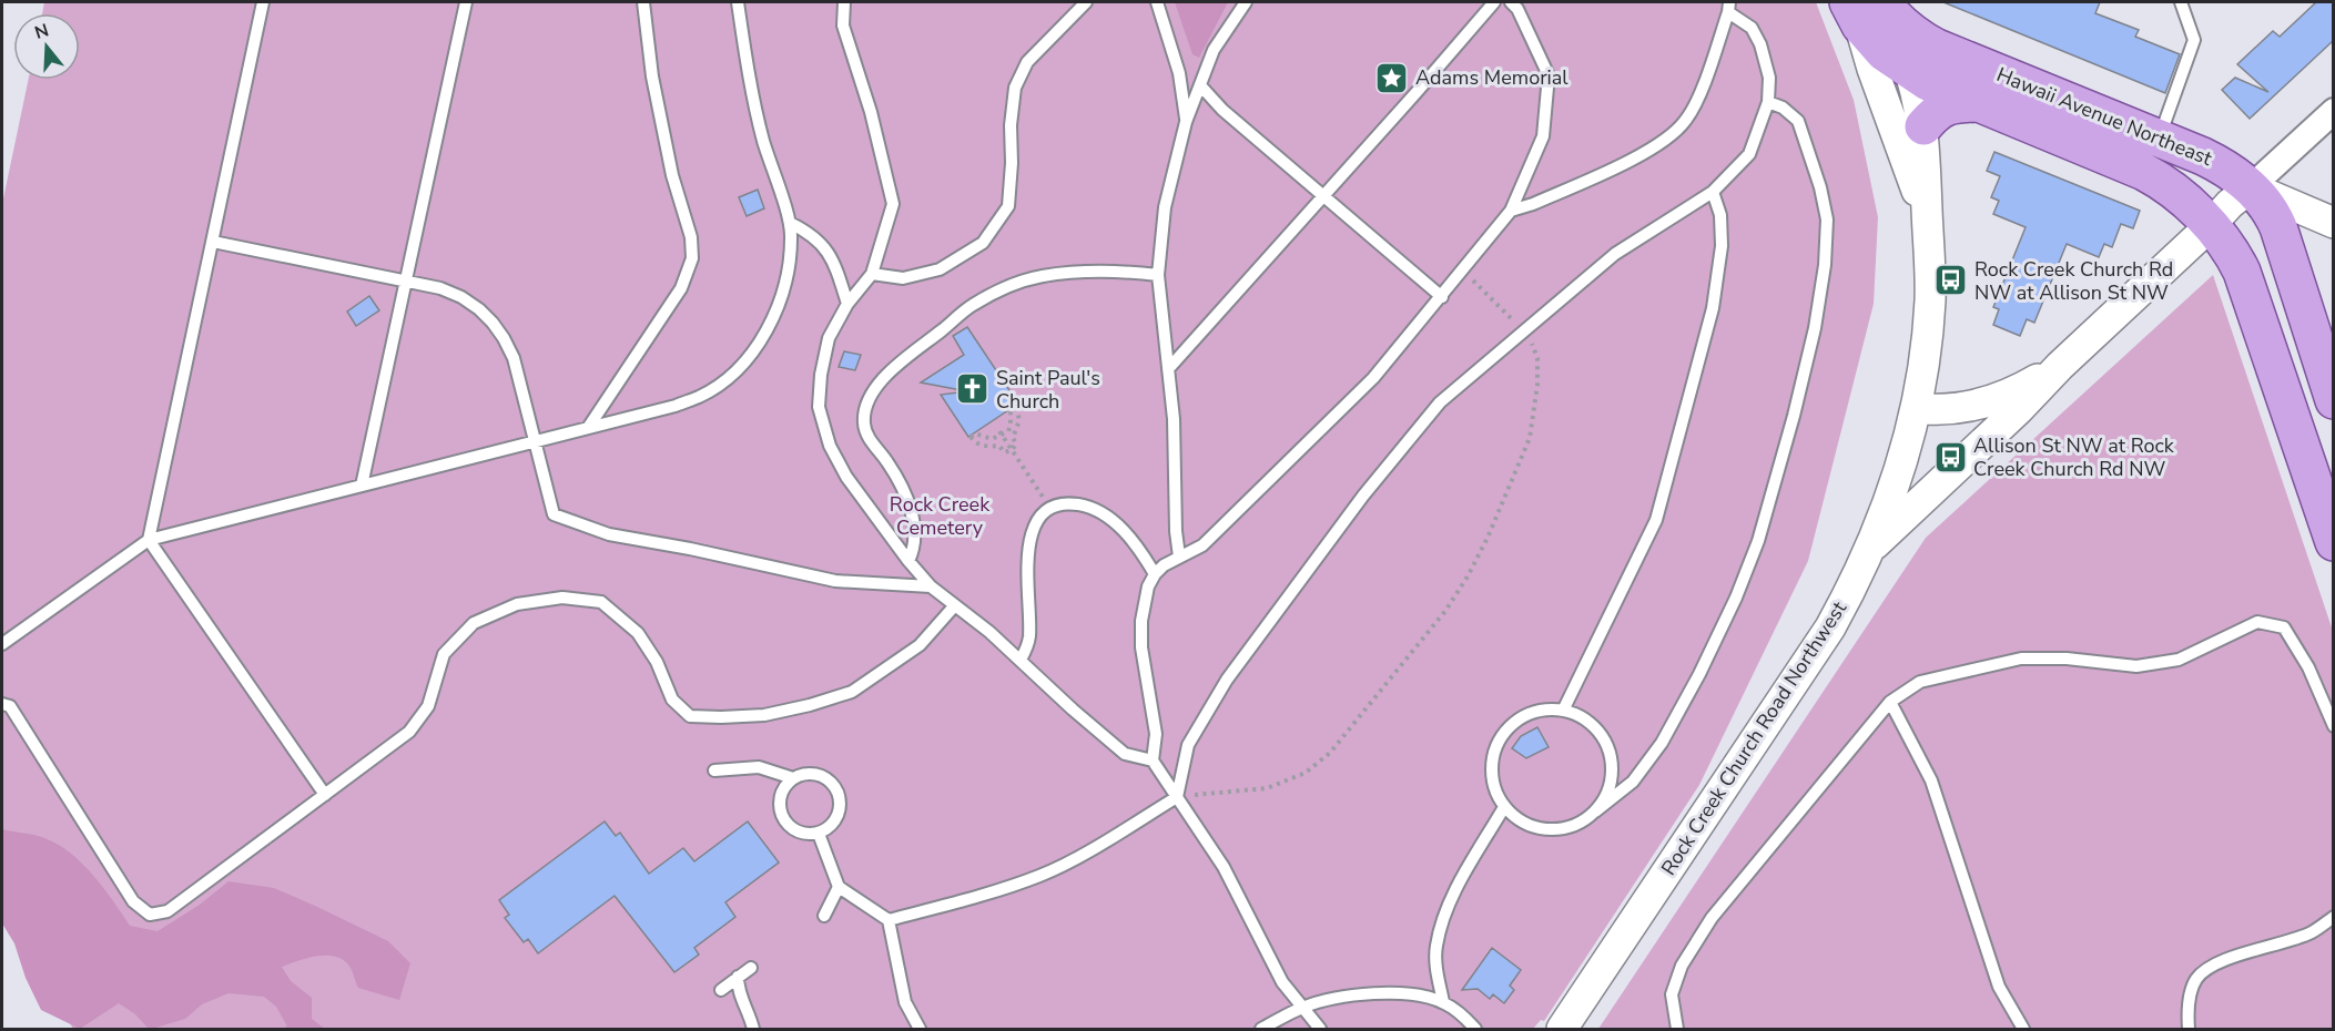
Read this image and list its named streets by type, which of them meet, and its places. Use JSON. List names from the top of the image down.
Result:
{
  "streets": {
    "main road": ["Hawaii Avenue Northeast"],
    "street": ["Rock Creek Church Road Northwest"]
  },
  "crossings": [
    ["Hawaii Avenue Northeast", "Rock Creek Church Road Northwest"]
  ],
  "parks": ["Rock Creek Cemetery"],
  "places": {
    "place": ["Adams Memorial"],
    "bus stop": ["Rock Creek Church Rd NW at Allison St NW", "Allison St NW at Rock Creek Church Rd NW"],
    "church": ["Saint Paul's Church"]
  },
  "north": "top"
}
